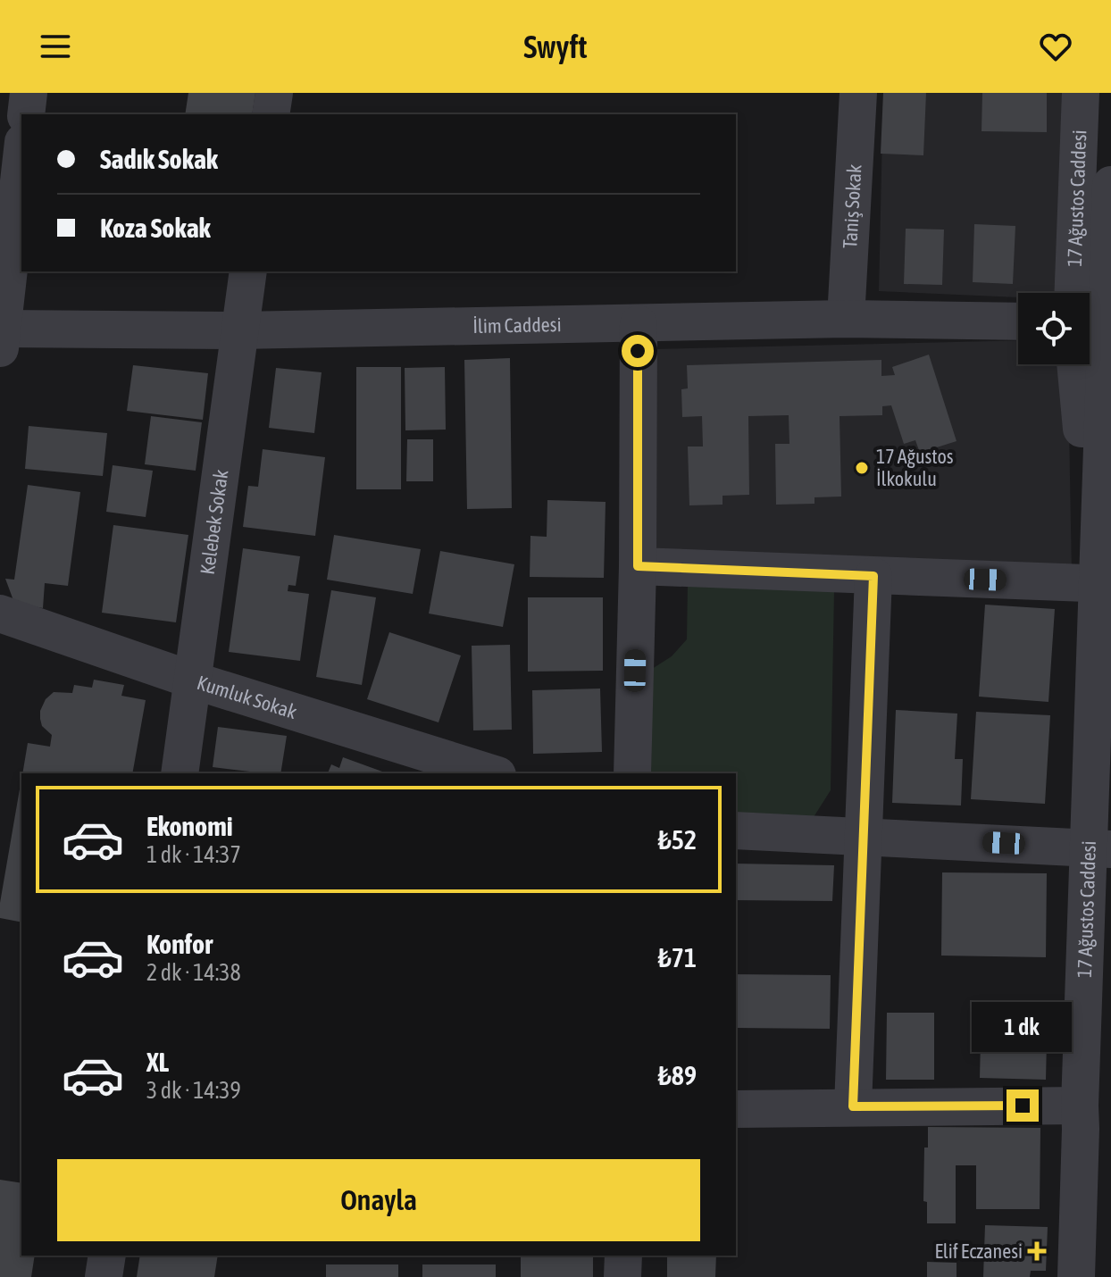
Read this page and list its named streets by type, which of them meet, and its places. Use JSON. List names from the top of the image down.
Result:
{
  "streets": {
    "street": [
      "17 Ağustos Caddesi",
      "Taniş Sokak",
      "İlim Caddesi",
      "Kelebek Sokak",
      "Kumluk Sokak"
    ]
  },
  "crossings": [
    ["Taniş Sokak", "İlim Caddesi"],
    ["İlim Caddesi", "Kelebek Sokak"],
    ["Kelebek Sokak", "Kumluk Sokak"]
  ],
  "places": {
    "other": ["17 Ağustos İlkokulu"],
    "health": ["Elif Eczanesi"]
  },
  "page": {
    "header": "Swyft",
    "banner": ["Sadık Sokak", "Koza Sokak"],
    "list": [
      {
        "name": "Ekonomi",
        "note": "1 dk · 14:37",
        "value": "₺52"
      },
      {
        "name": "Konfor",
        "note": "2 dk · 14:38",
        "value": "₺71"
      },
      {
        "name": "XL",
        "note": "3 dk · 14:39",
        "value": "₺89"
      }
    ],
    "bubble": "1 dk",
    "buttons": "Onayla"
  }
}
